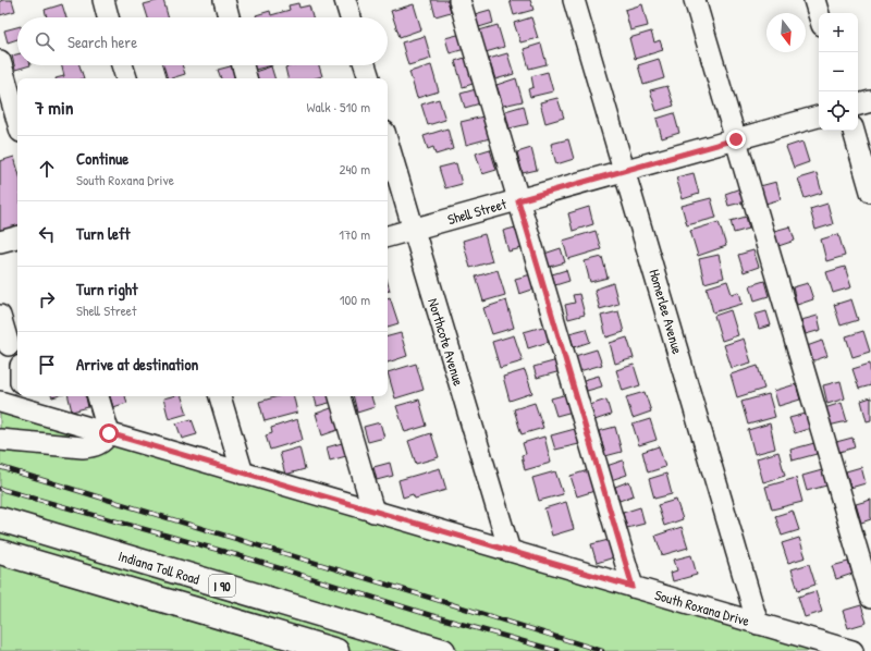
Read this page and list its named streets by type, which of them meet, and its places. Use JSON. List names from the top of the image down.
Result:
{
  "streets": {
    "highway": ["Indiana Toll Road", "I 90"],
    "street": [
      "Shell Street",
      "Homerlee Avenue",
      "Northcote Avenue",
      "South Roxana Drive"
    ]
  },
  "crossings": [
    ["Shell Street", "Homerlee Avenue"],
    ["Shell Street", "Northcote Avenue"],
    ["Homerlee Avenue", "South Roxana Drive"],
    ["Northcote Avenue", "South Roxana Drive"]
  ],
  "north": "bottom",
  "page": {
    "map_buttons": ["+", "−"],
    "search": "Search here",
    "heading": ["7 min", "Walk · 510 m"],
    "list": [
      ["Continue", "South Roxana Drive", "240 m"],
      ["Turn left", "170 m"],
      ["Turn right", "Shell Street", "100 m"],
      "Arrive at destination"
    ]
  }
}
